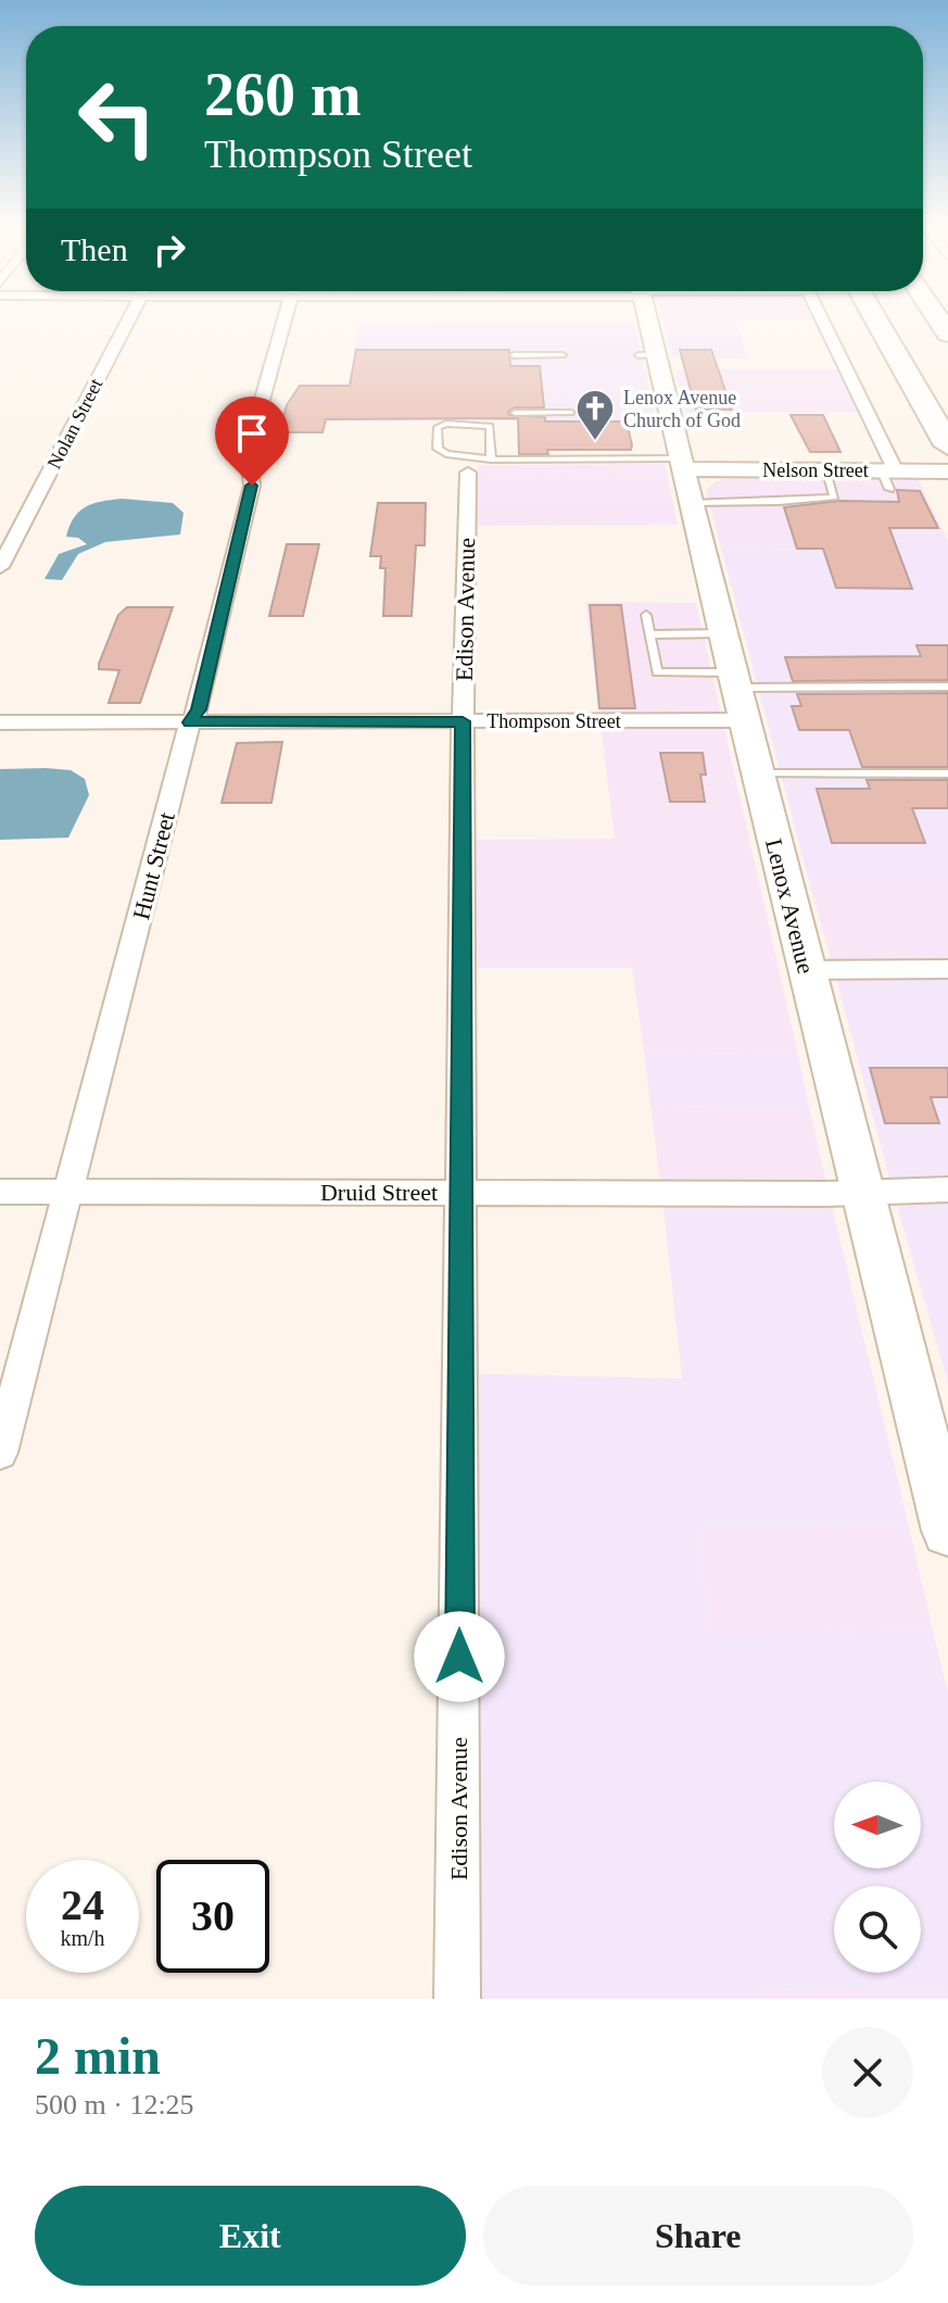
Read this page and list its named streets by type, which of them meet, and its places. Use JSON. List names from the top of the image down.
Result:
{
  "streets": {
    "street": [
      "Nolan Street",
      "Nelson Street",
      "Edison Avenue",
      "Thompson Street",
      "Hunt Street",
      "Lenox Avenue",
      "Druid Street"
    ]
  },
  "crossings": [
    ["Nelson Street", "Lenox Avenue"],
    ["Edison Avenue", "Thompson Street"],
    ["Edison Avenue", "Druid Street"],
    ["Thompson Street", "Hunt Street"],
    ["Thompson Street", "Lenox Avenue"],
    ["Hunt Street", "Druid Street"],
    ["Lenox Avenue", "Druid Street"]
  ],
  "places": {
    "church": ["Lenox Avenue Church of God"]
  },
  "north": "left",
  "page": {
    "turn": ["260 m", "Thompson Street"],
    "then": "Then",
    "speed": "24 km/h",
    "limit": "30",
    "heading": ["2 min", "500 m · 12:25"],
    "buttons": ["Exit", "Share"]
  }
}
